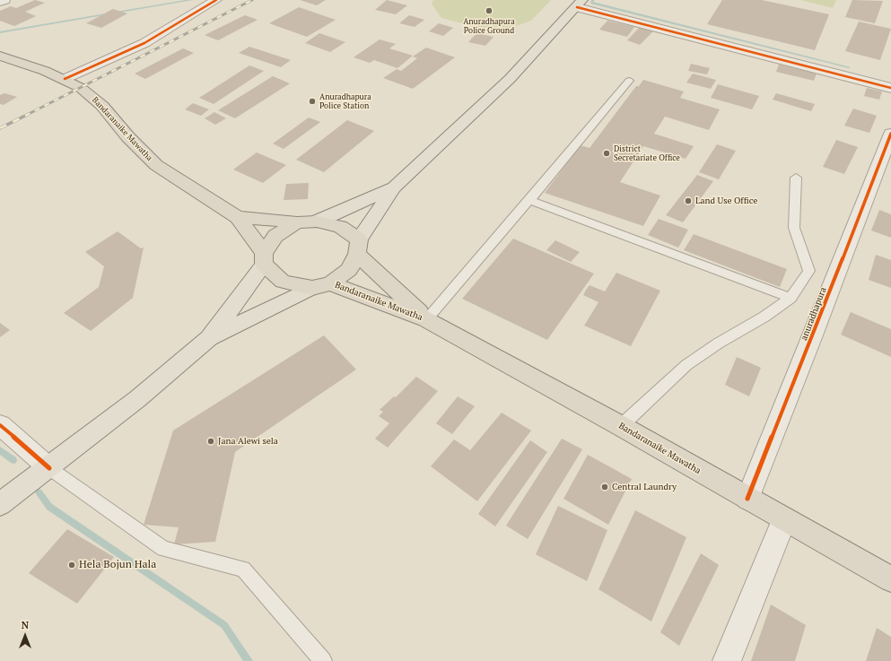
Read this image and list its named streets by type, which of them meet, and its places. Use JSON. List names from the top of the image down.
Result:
{
  "streets": {
    "highway": ["Bandaranaike Mawatha"],
    "street": ["anuradhapura"]
  },
  "crossings": [
    ["Bandaranaike Mawatha", "anuradhapura"]
  ],
  "places": [
    "Anuradhapura Police Ground",
    "Anuradhapura Police Station",
    "District Secretariate Office",
    "Land Use Office",
    "Jana Alewi sela",
    "Central Laundry",
    "Hela Bojun Hala"
  ],
  "north": "top"
}
